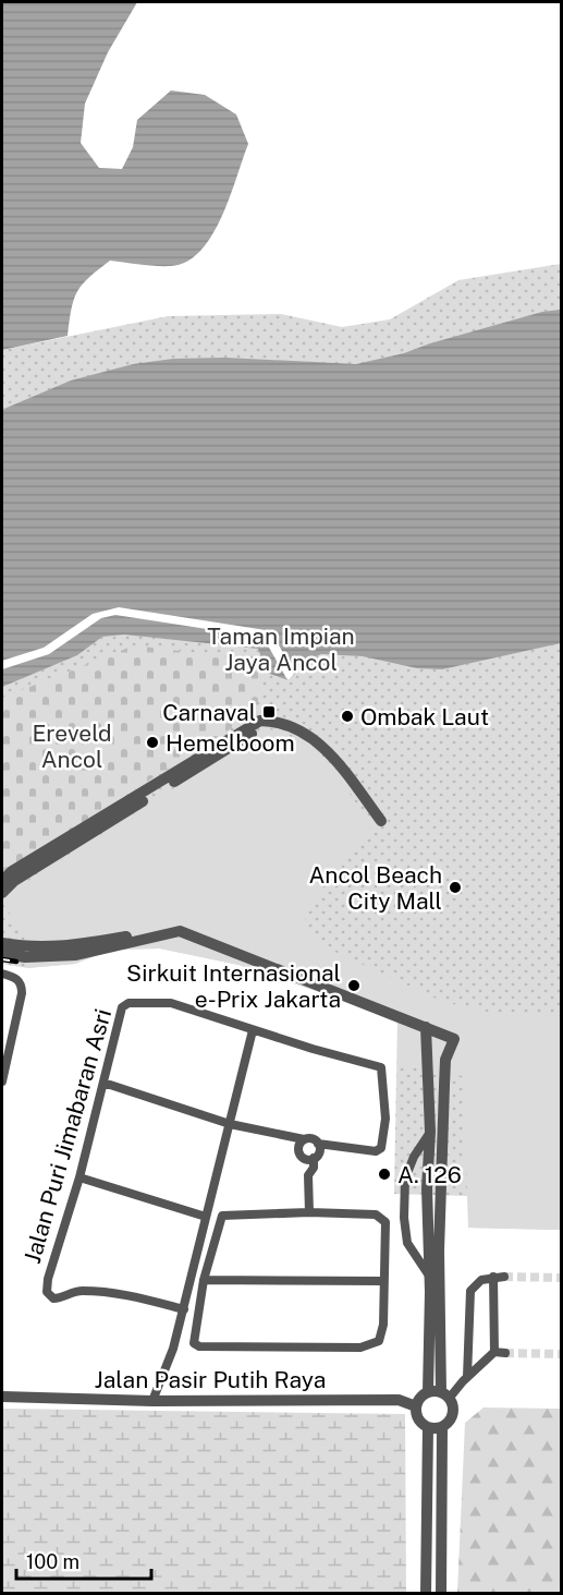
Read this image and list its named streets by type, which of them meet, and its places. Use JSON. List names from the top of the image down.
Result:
{
  "streets": {
    "street": ["Jalan Puri Jimabaran Asri", "Jalan Pasir Putih Raya"]
  },
  "parks": ["Taman Impian Jaya Ancol", "Ereveld Ancol"],
  "places": {
    "transit": ["Carnaval"],
    "other": [
      "Ombak Laut",
      "Hemelboom",
      "Ancol Beach City Mall",
      "Sirkuit Internasional e-Prix Jakarta",
      "A. 126"
    ]
  },
  "scale_bar": "100 m"
}
